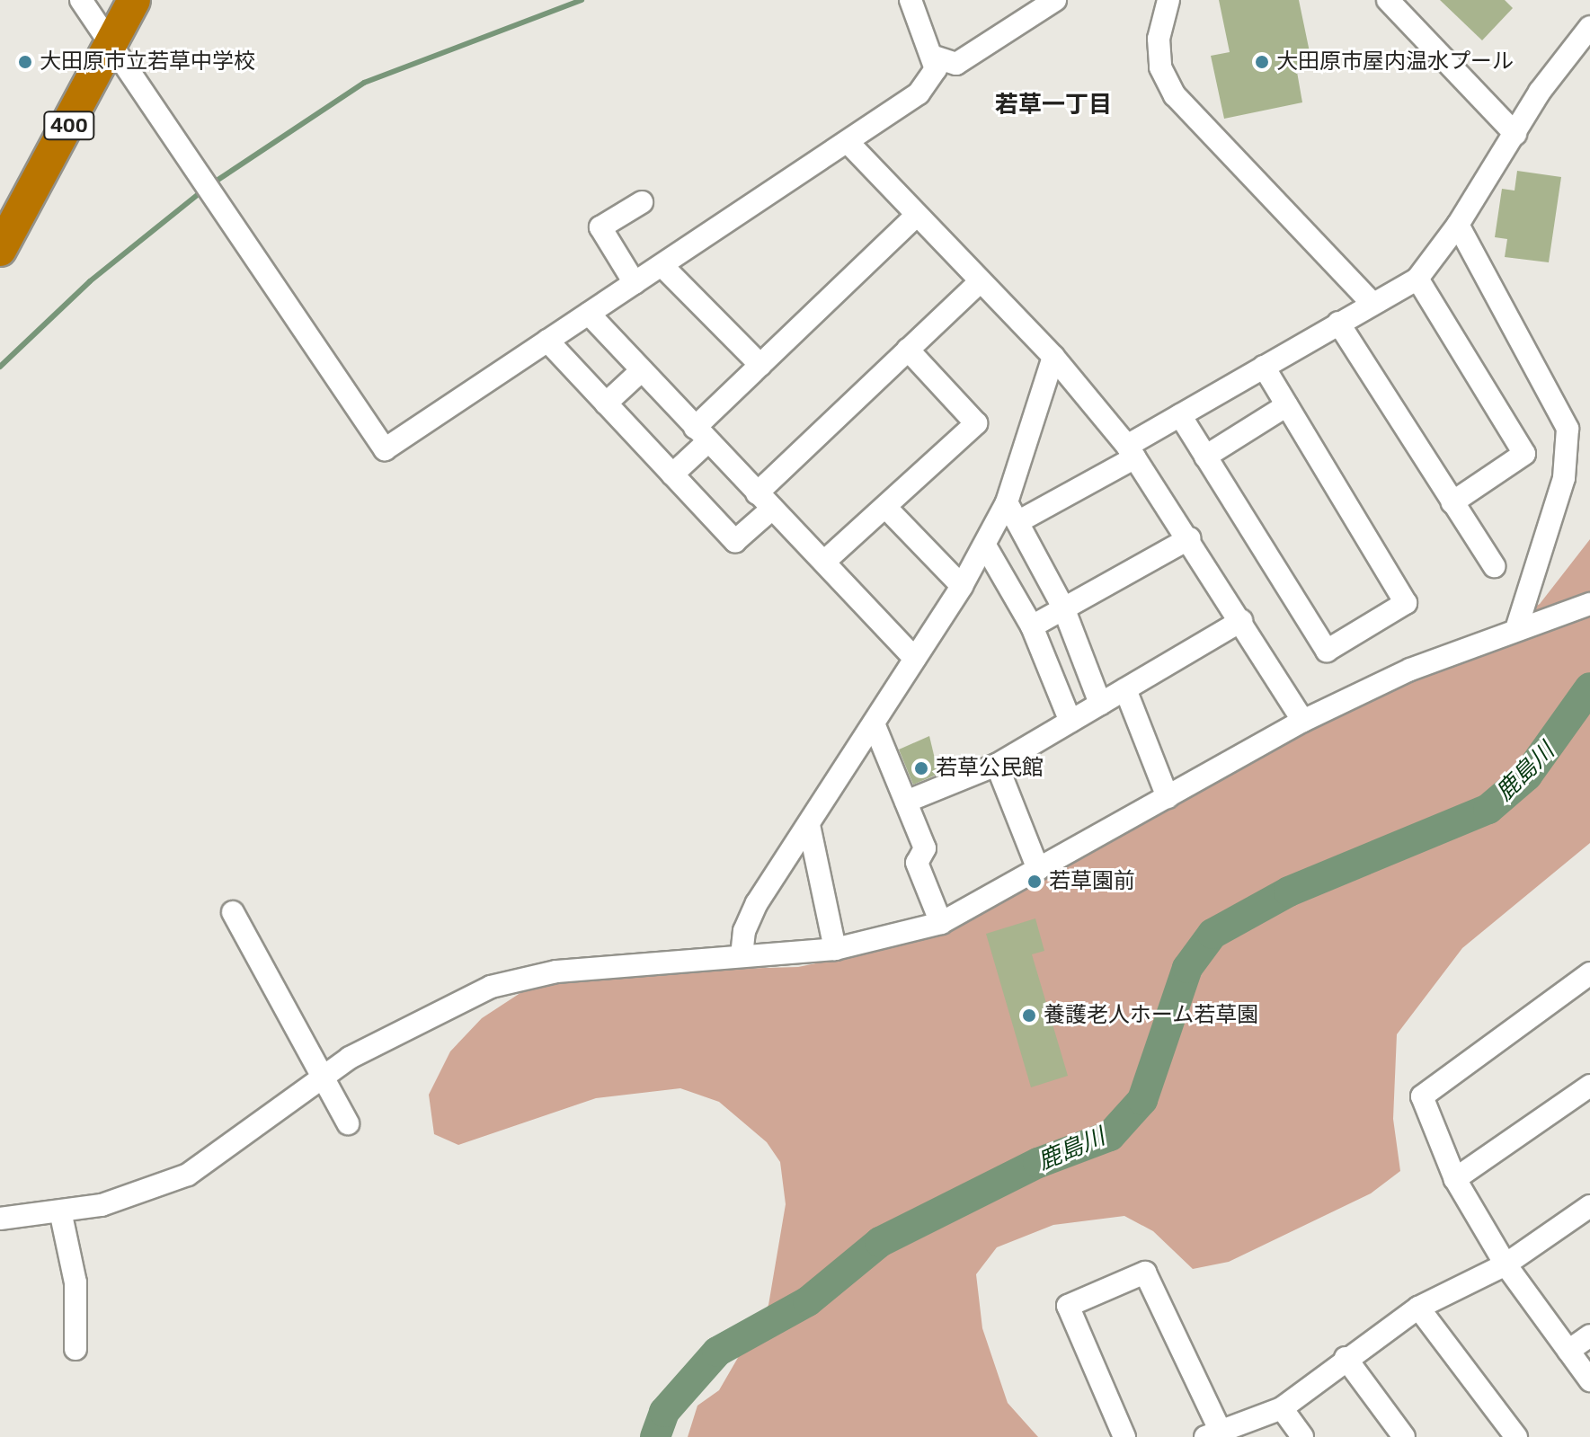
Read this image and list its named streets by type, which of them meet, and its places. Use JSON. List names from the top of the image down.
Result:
{
  "streets": {
    "highway": ["400"]
  },
  "districts": ["若草一丁目"],
  "water": ["鹿島川"],
  "places": [
    "大田原市立若草中学校",
    "大田原市屋内温水プール",
    "若草公民館",
    "若草園前",
    "養護老人ホーム若草園"
  ]
}
